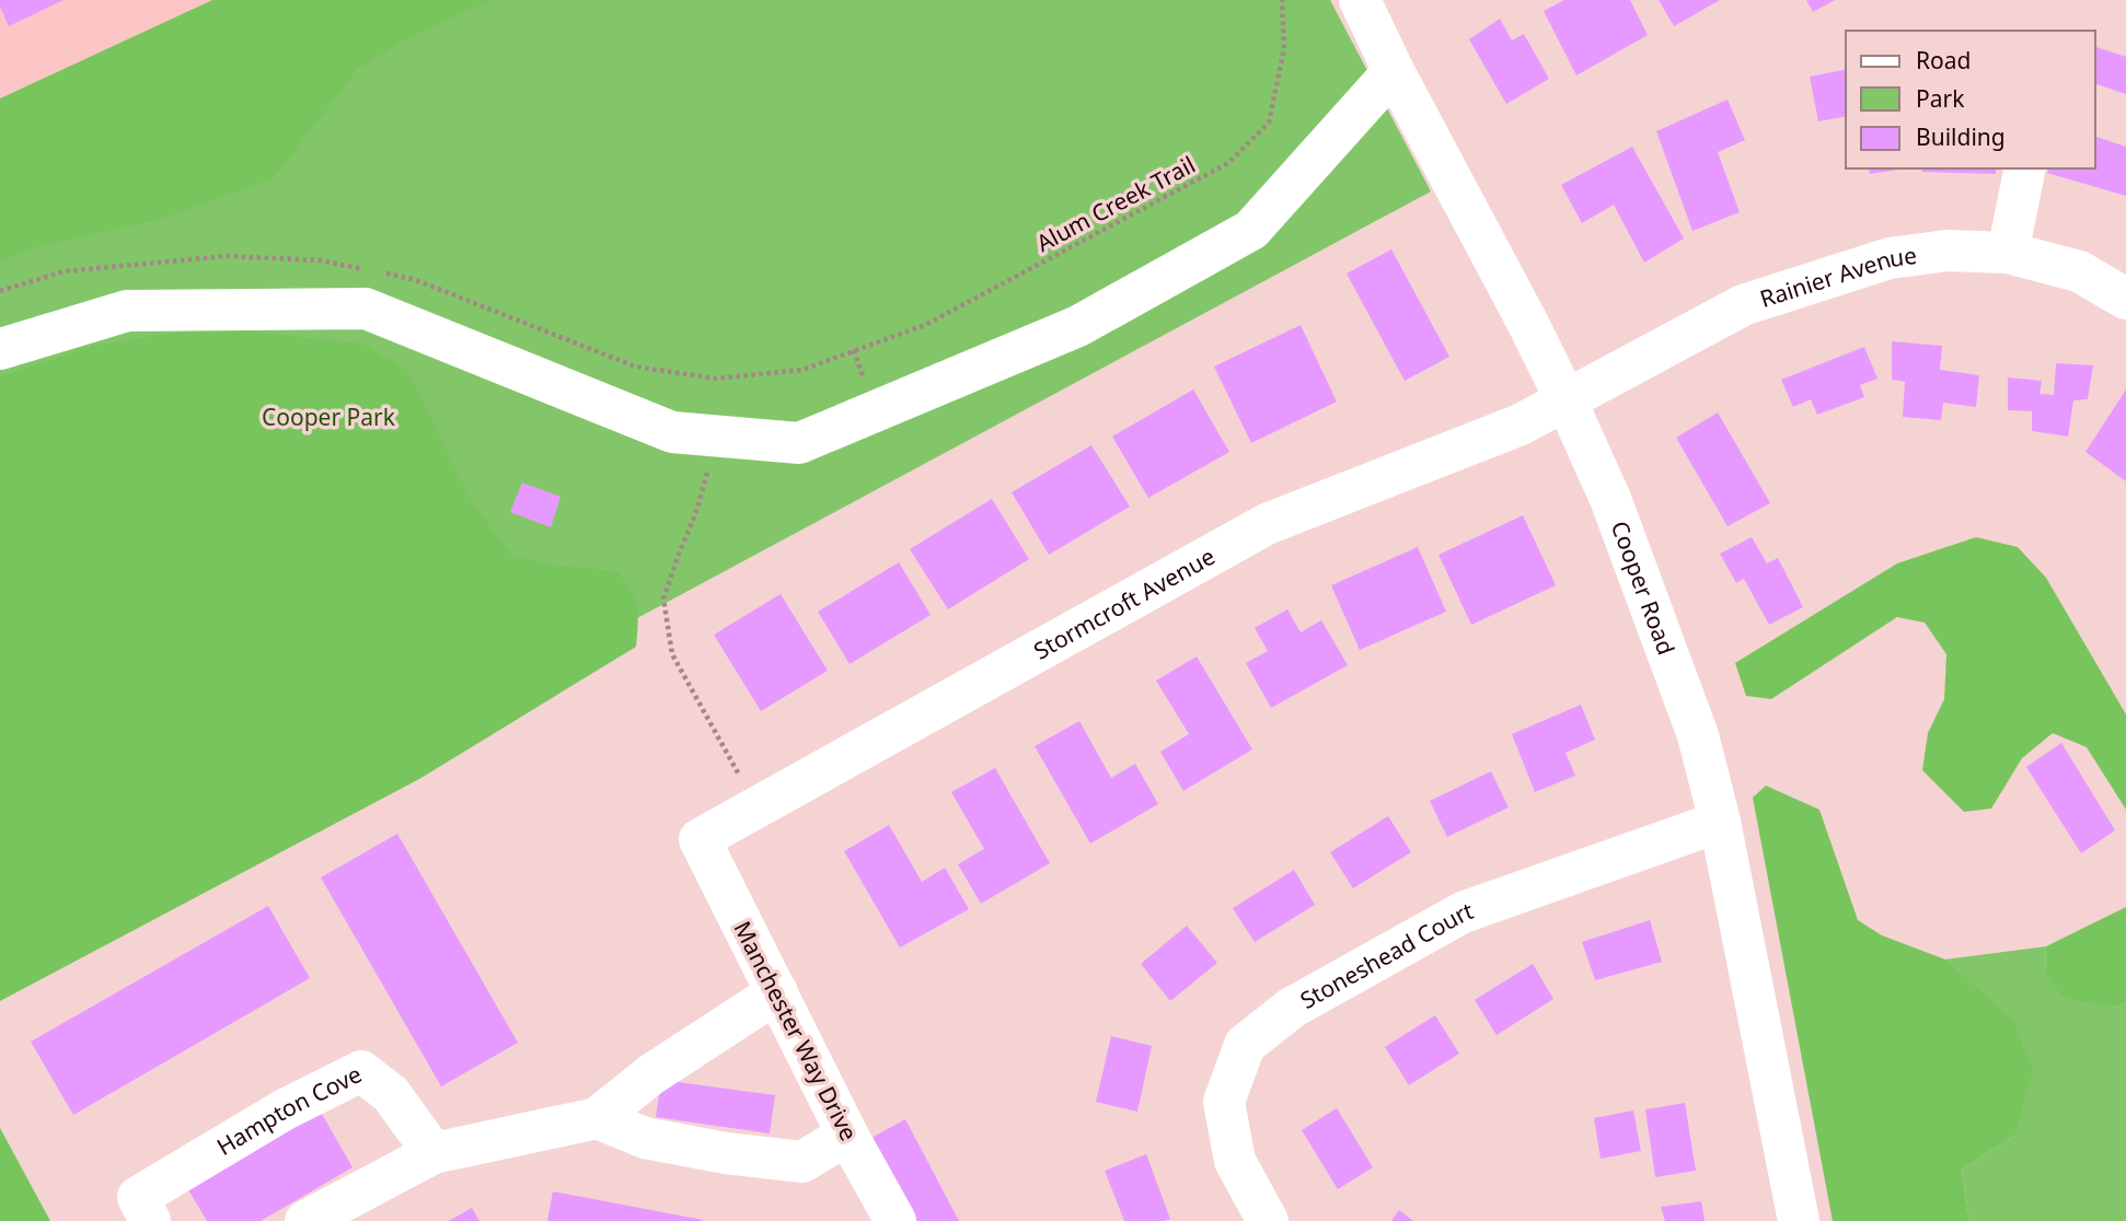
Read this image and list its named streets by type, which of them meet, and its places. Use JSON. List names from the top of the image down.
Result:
{
  "streets": {
    "street": [
      "Rainier Avenue",
      "Cooper Road",
      "Stormcroft Avenue",
      "Stoneshead Court",
      "Manchester Way Drive",
      "Hampton Cove"
    ],
    "path": ["Alum Creek Trail"]
  },
  "crossings": [
    ["Rainier Avenue", "Cooper Road"],
    ["Rainier Avenue", "Stormcroft Avenue"],
    ["Cooper Road", "Stormcroft Avenue"],
    ["Cooper Road", "Stoneshead Court"],
    ["Stormcroft Avenue", "Manchester Way Drive"]
  ],
  "parks": ["Cooper Park"],
  "legend": ["Road", "Park", "Building"]
}
